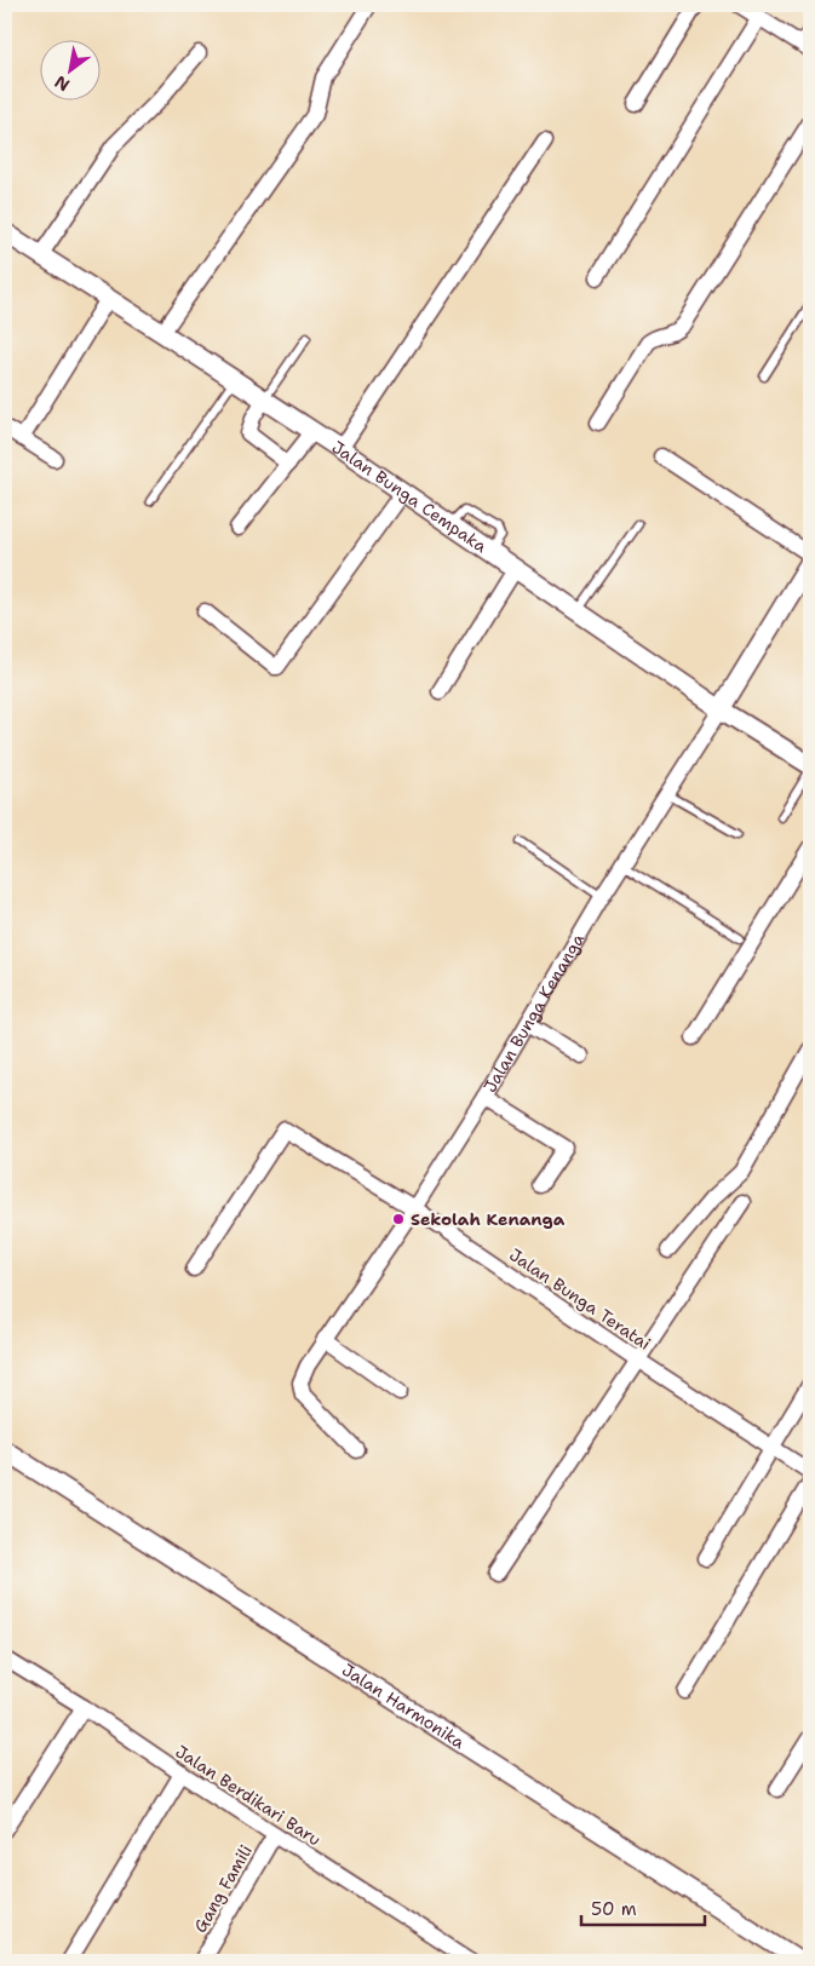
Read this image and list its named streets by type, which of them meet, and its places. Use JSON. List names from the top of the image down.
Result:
{
  "streets": {
    "street": [
      "Jalan Bunga Cempaka",
      "Jalan Bunga Kenanga",
      "Jalan Bunga Teratai",
      "Jalan Harmonika",
      "Jalan Berdikari Baru",
      "Gang Famili"
    ]
  },
  "crossings": [
    ["Jalan Bunga Cempaka", "Jalan Bunga Kenanga"],
    ["Jalan Bunga Kenanga", "Jalan Bunga Teratai"],
    ["Jalan Berdikari Baru", "Gang Famili"]
  ],
  "places": ["Sekolah Kenanga"],
  "scale_bar": "50 m",
  "north": "bottom left"
}
